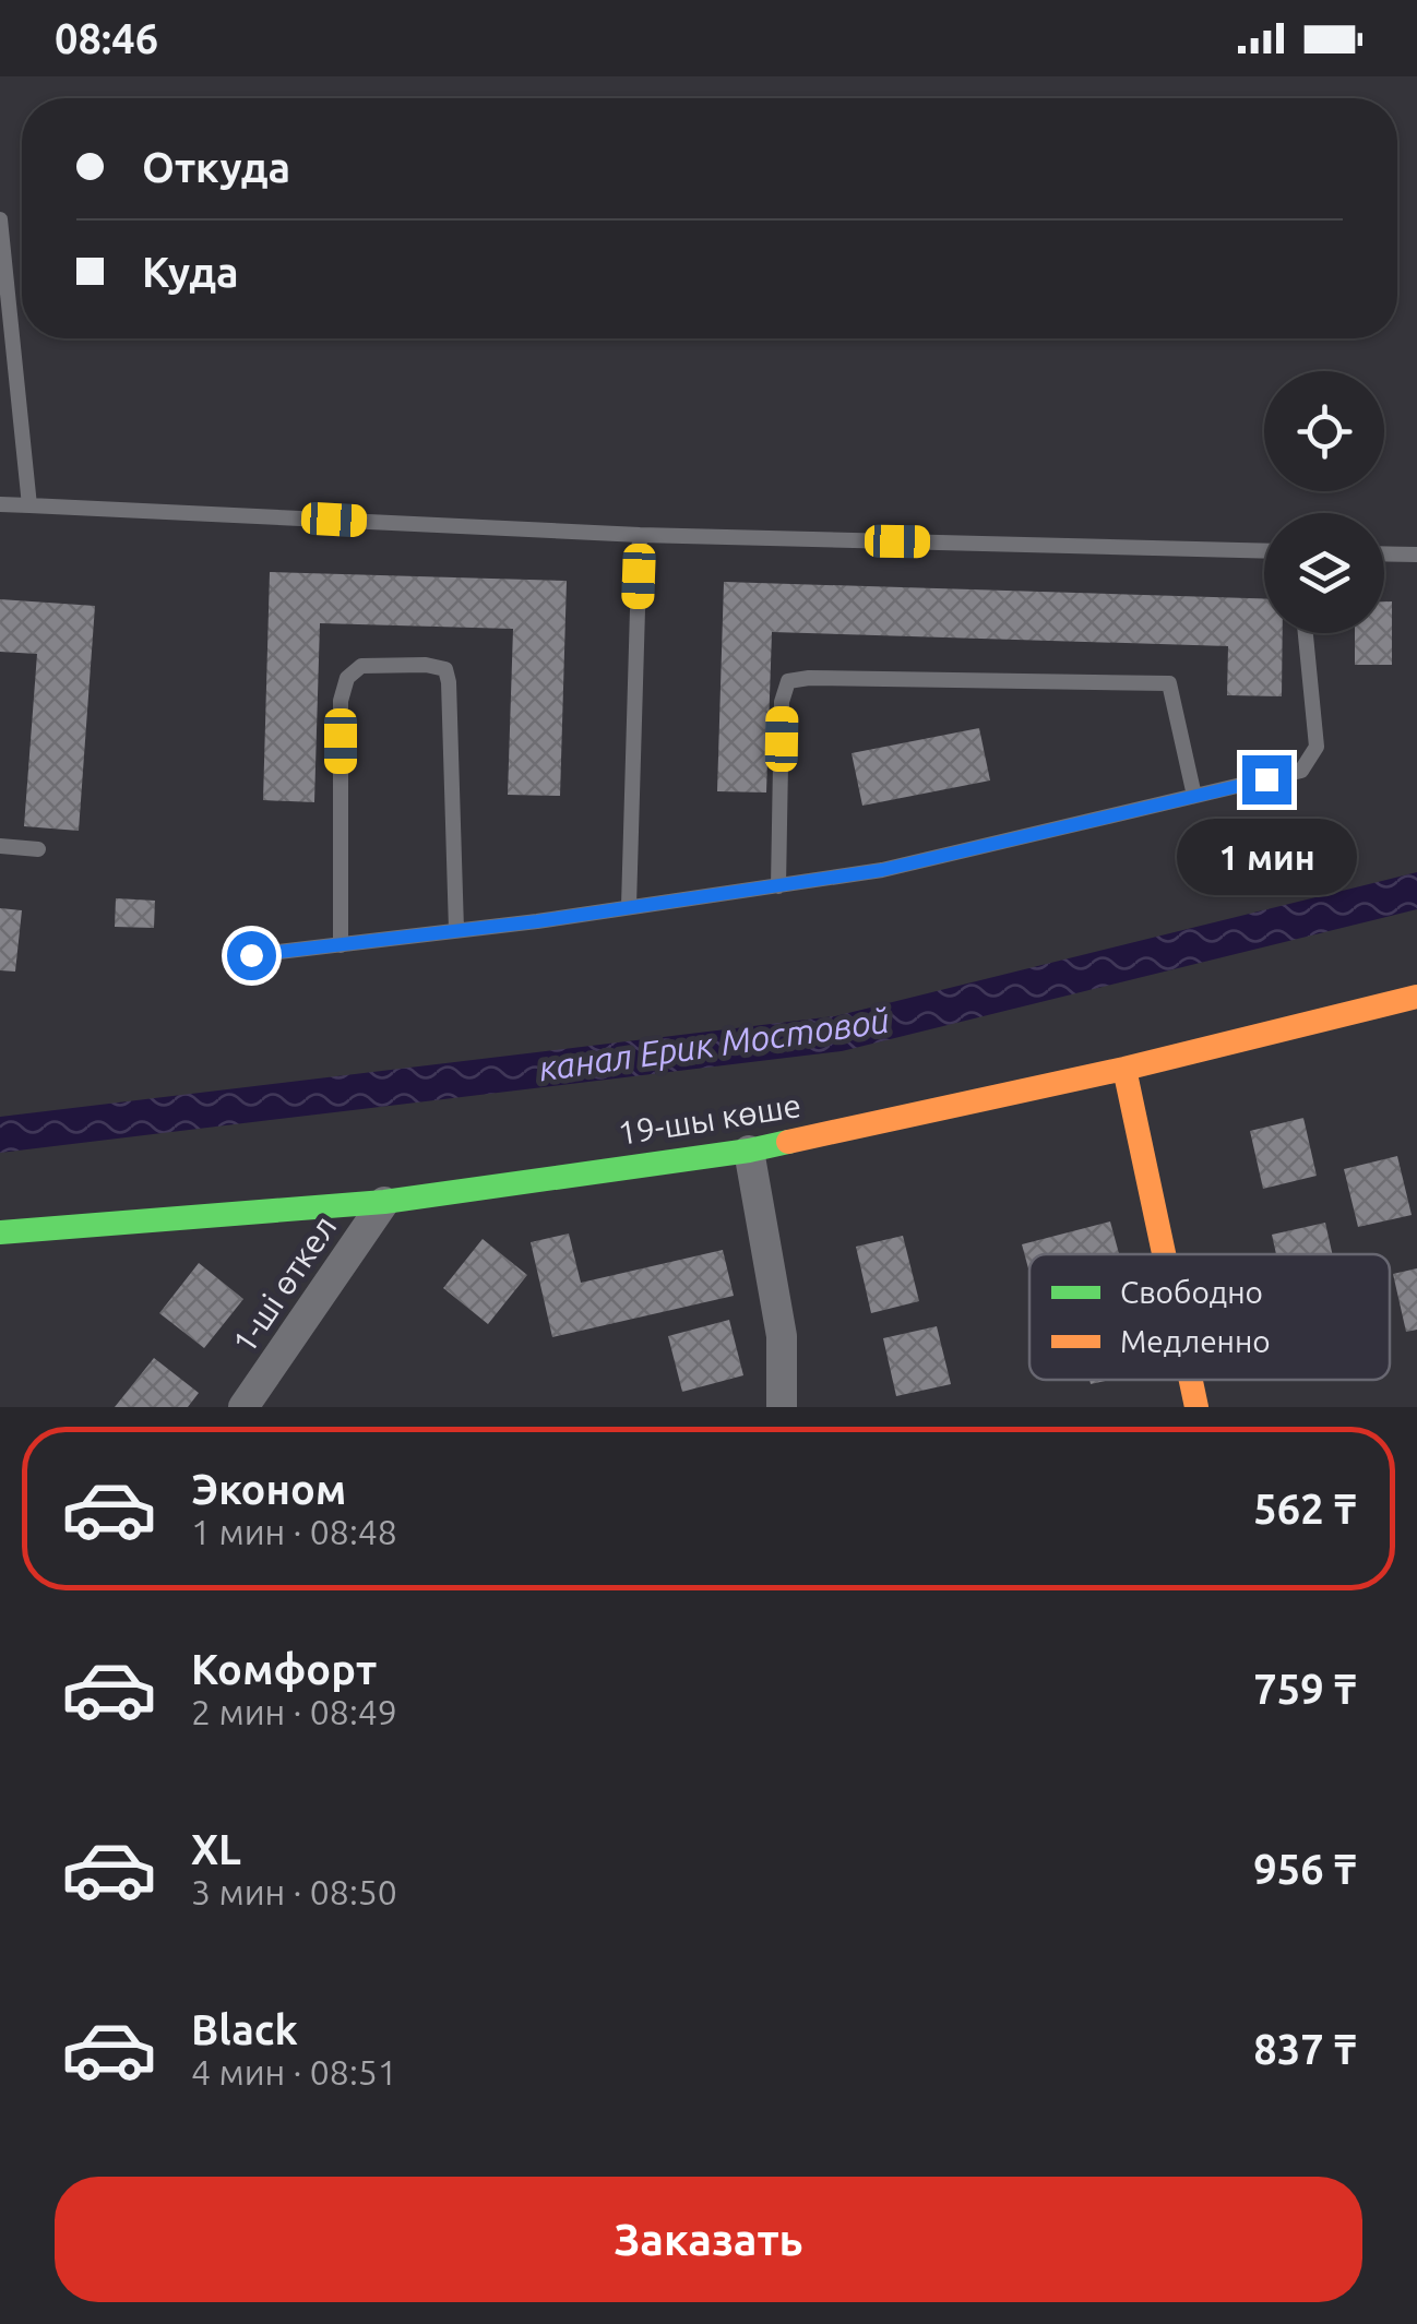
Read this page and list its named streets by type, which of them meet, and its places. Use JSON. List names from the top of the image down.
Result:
{
  "streets": {
    "street": ["19-шы көше", "1-шi өткел"]
  },
  "crossings": [
    ["19-шы көше", "1-шi өткел"]
  ],
  "water": ["канал Ерик Мостовой"],
  "legend": ["Свободно", "Медленно"],
  "page": {
    "status": "08:46",
    "banner": ["Откуда", "Куда"],
    "bubble": "1 мин",
    "list": [
      {
        "name": "Эконом",
        "note": "1 мин · 08:48",
        "value": "562 ₸"
      },
      {
        "name": "Комфорт",
        "note": "2 мин · 08:49",
        "value": "759 ₸"
      },
      {
        "name": "XL",
        "note": "3 мин · 08:50",
        "value": "956 ₸"
      },
      {
        "name": "Black",
        "note": "4 мин · 08:51",
        "value": "837 ₸"
      }
    ],
    "buttons": "Заказать"
  }
}
